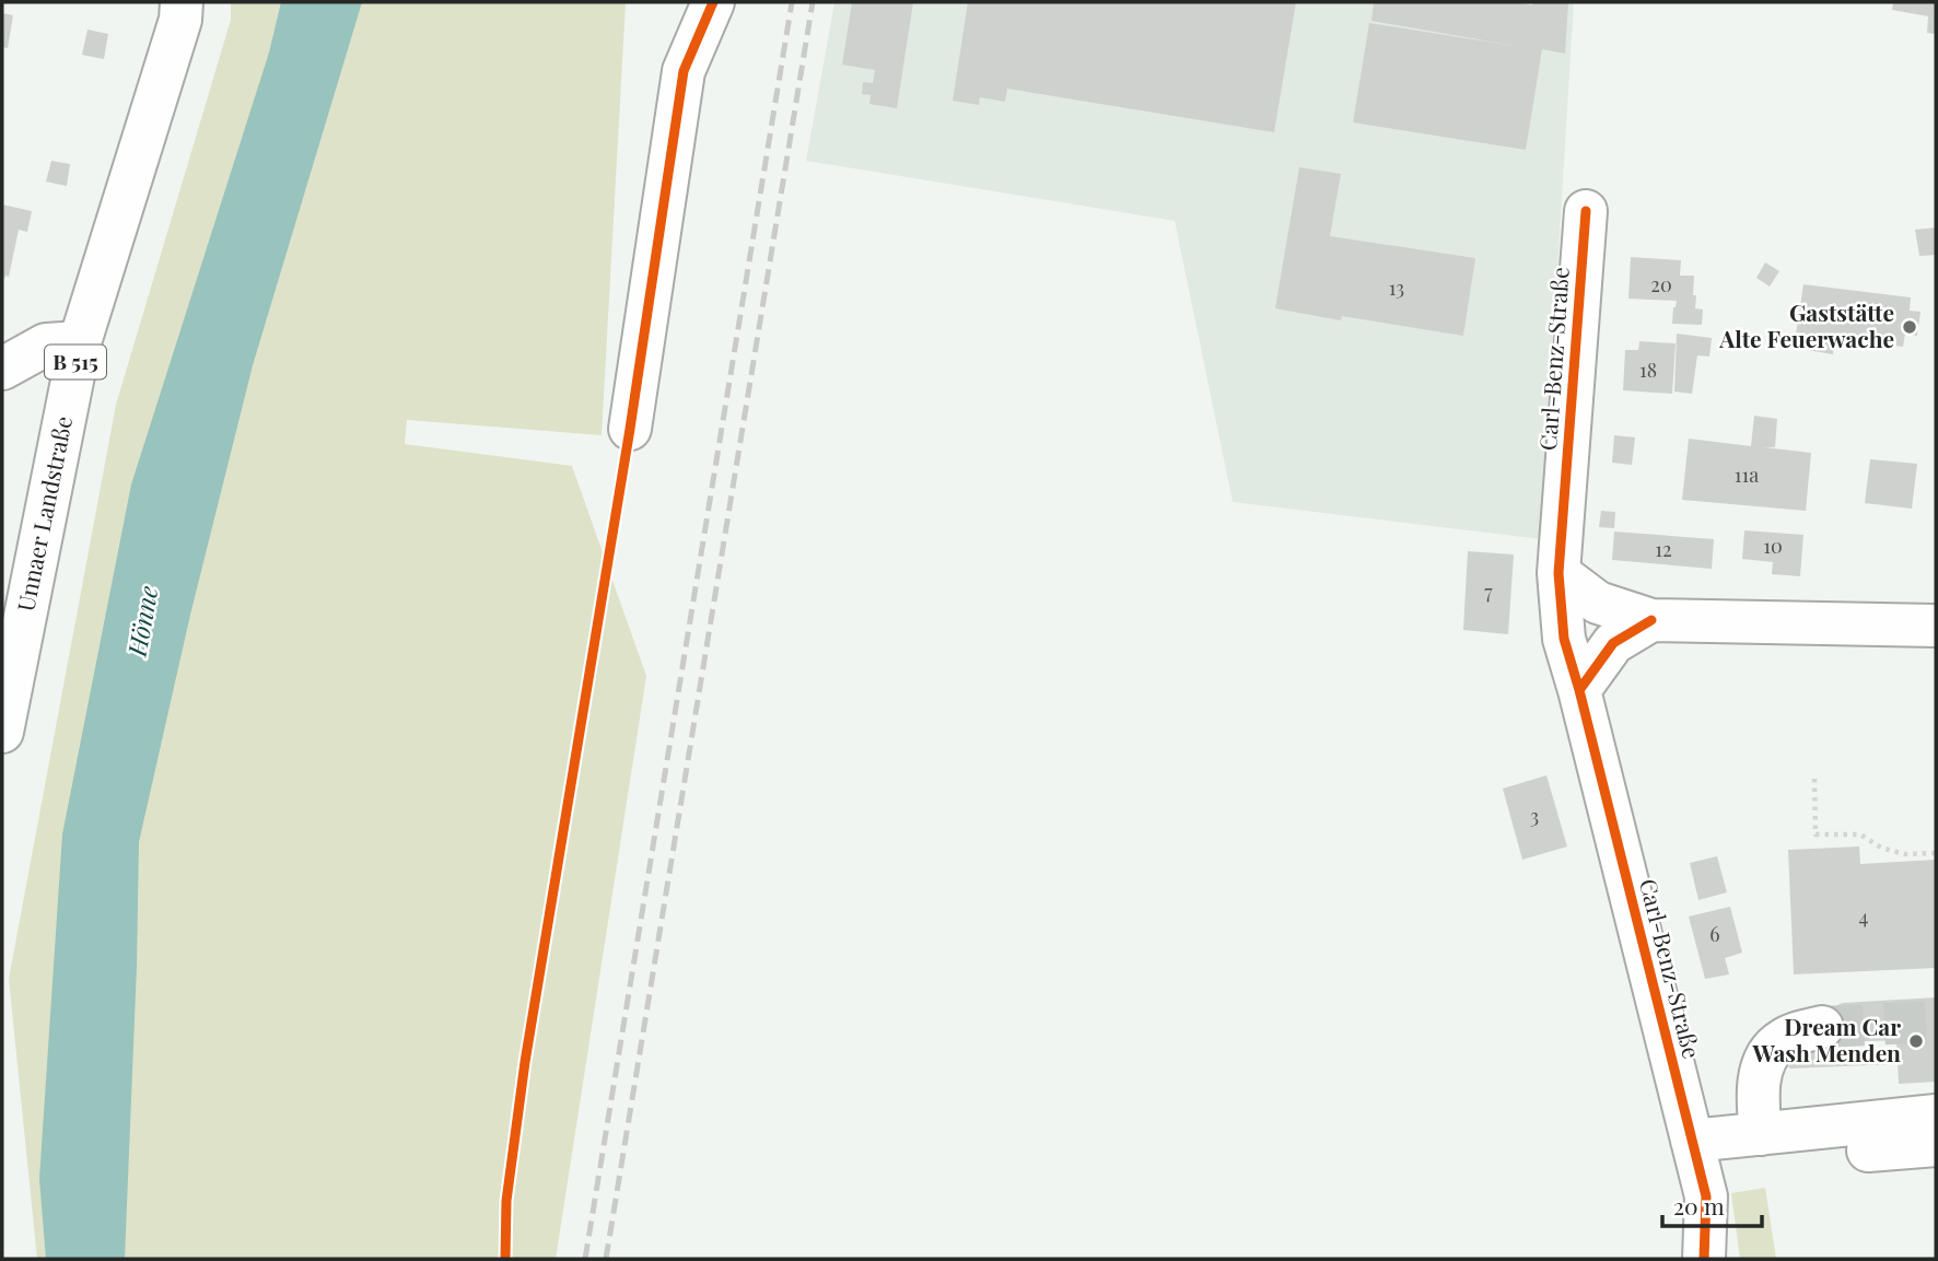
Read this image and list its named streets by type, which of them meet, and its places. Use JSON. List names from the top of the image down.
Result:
{
  "streets": {
    "street": ["Carl-Benz-Straße", "B 515", "Unnaer Landstraße"]
  },
  "water": ["Hönne"],
  "places": ["Gaststätte Alte Feuerwache", "Dream Car Wash Menden"],
  "house_numbers": [
    "20",
    "13",
    "18",
    "11a",
    "10",
    "12",
    "7",
    "3",
    "4",
    "6"
  ],
  "scale_bar": "20 m"
}
